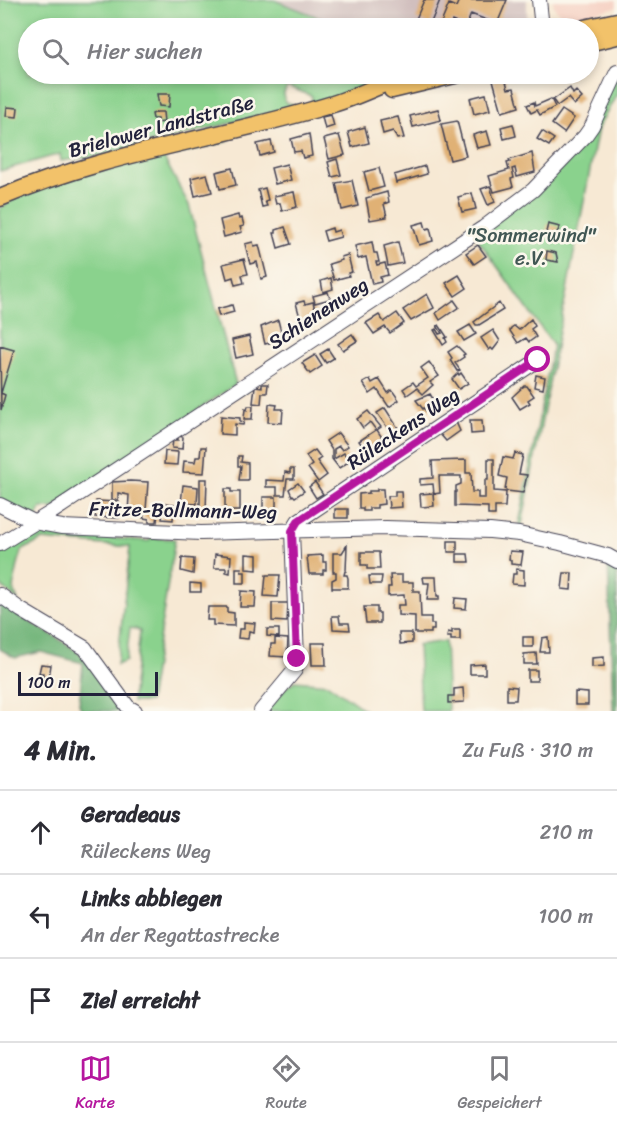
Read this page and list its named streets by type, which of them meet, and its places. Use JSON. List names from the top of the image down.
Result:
{
  "streets": {
    "main road": ["Brielower Landstraße"],
    "street": ["Schienenweg", "Rüleckens Weg", "Fritze-Bollmann-Weg"]
  },
  "crossings": [
    ["Schienenweg", "Fritze-Bollmann-Weg"],
    ["Rüleckens Weg", "Fritze-Bollmann-Weg"]
  ],
  "parks": ["\"Sommerwind\" e.V."],
  "scale_bar": "100 m",
  "page": {
    "search": "Hier suchen",
    "scale": "100 m",
    "heading": ["4 Min.", "Zu Fuß · 310 m"],
    "list": [
      ["Geradeaus", "Rüleckens Weg", "210 m"],
      ["Links abbiegen", "An der Regattastrecke", "100 m"],
      "Ziel erreicht"
    ],
    "nav": ["Karte", "Route", "Gespeichert"]
  }
}
